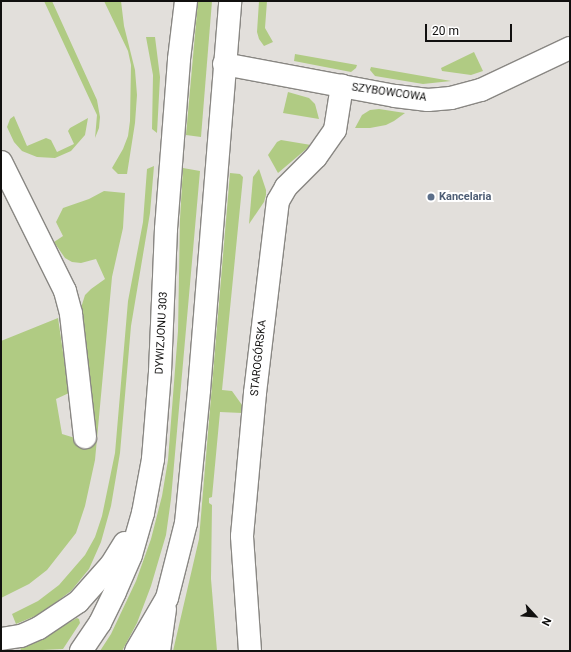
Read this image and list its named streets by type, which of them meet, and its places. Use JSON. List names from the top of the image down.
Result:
{
  "streets": {
    "main road": ["SZYBOWCOWA", "DYWIZJONU 303", "STAROGÓRSKA"]
  },
  "crossings": [
    ["SZYBOWCOWA", "STAROGÓRSKA"]
  ],
  "places": ["Kancelaria"],
  "scale_bar": "20 m",
  "north": "bottom right"
}
